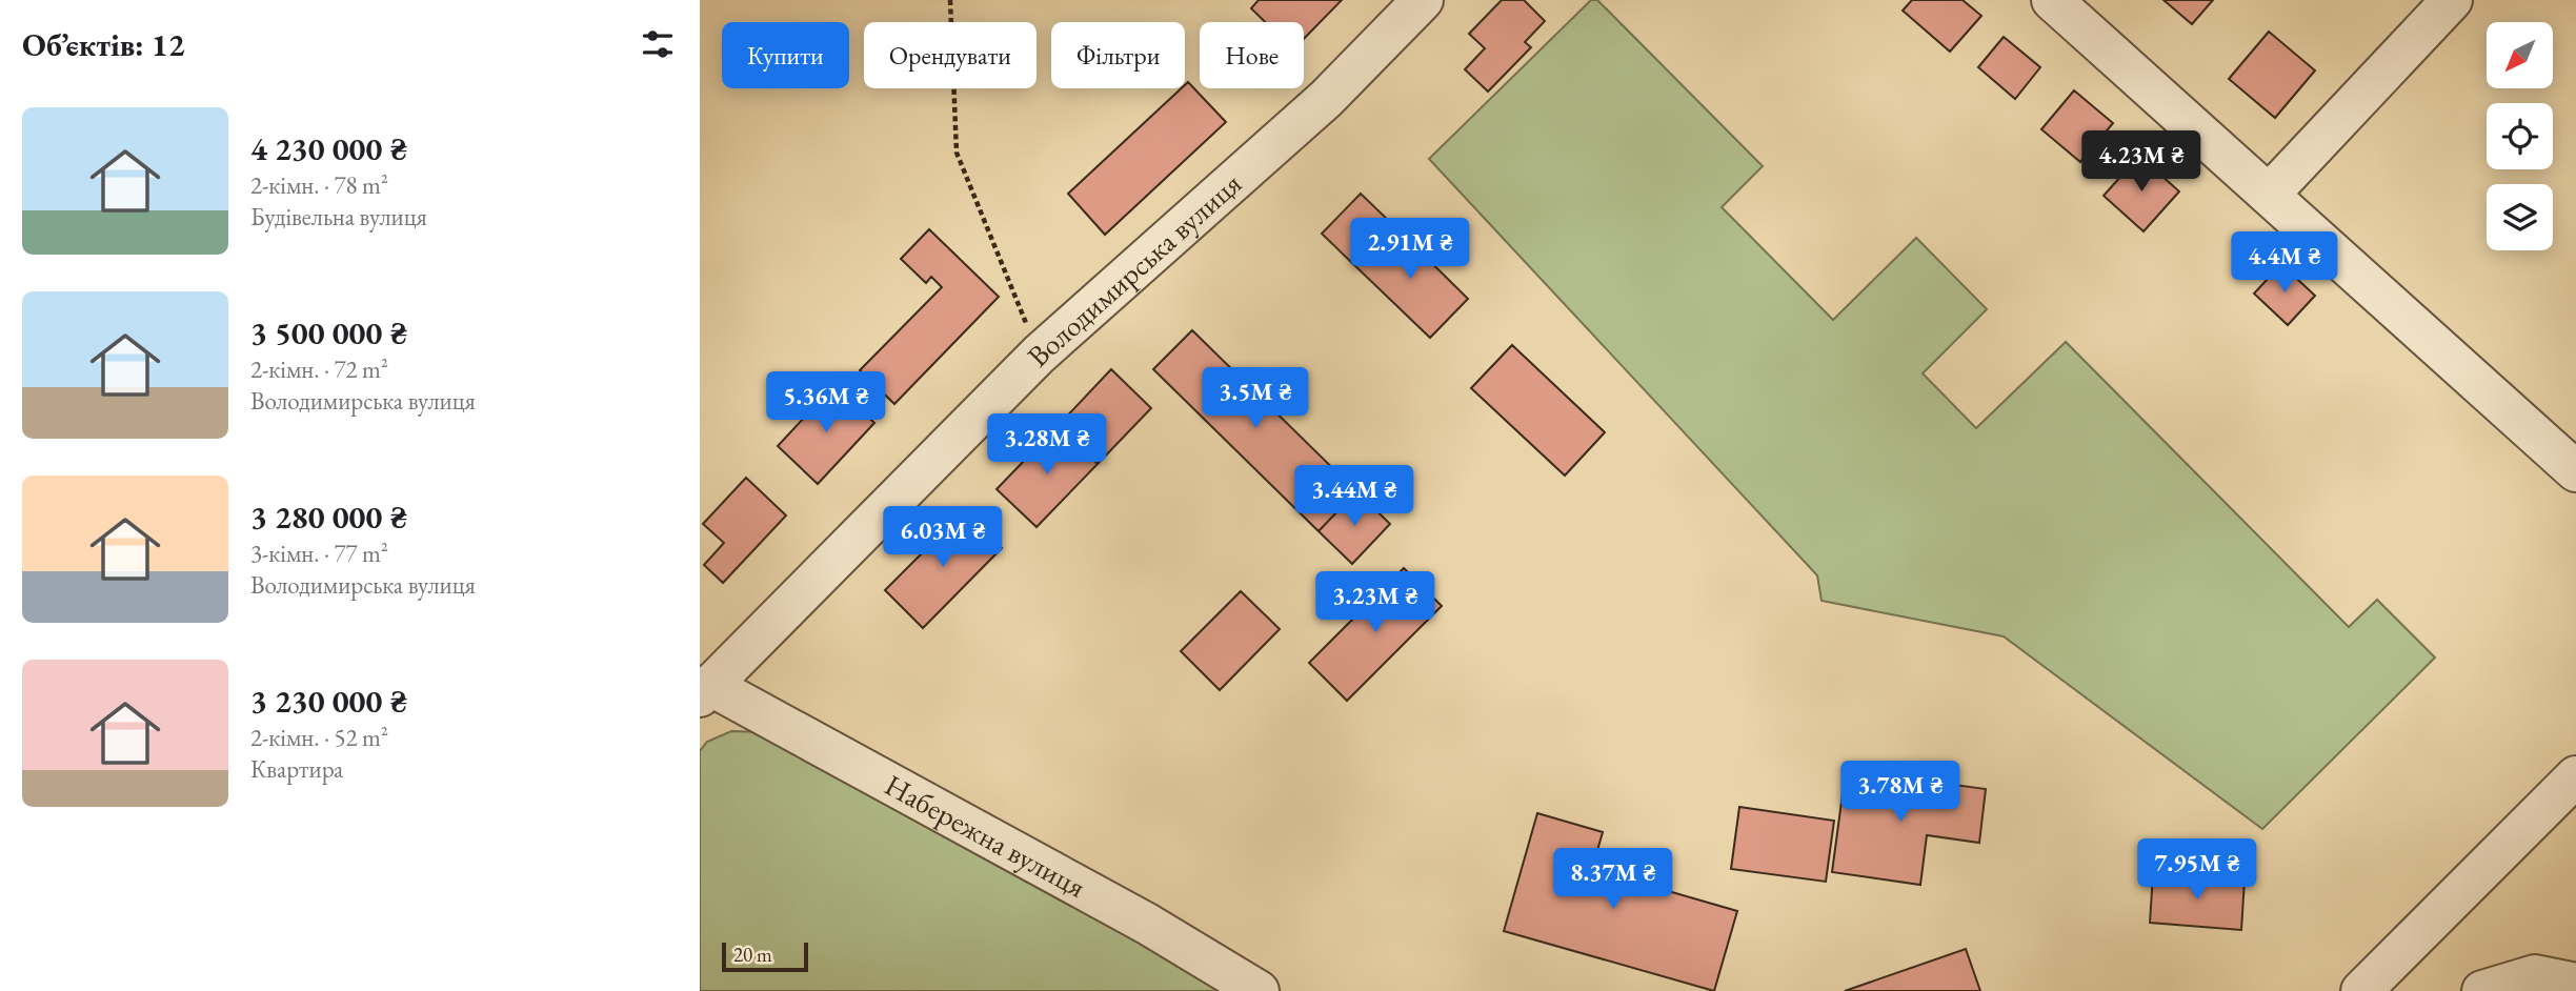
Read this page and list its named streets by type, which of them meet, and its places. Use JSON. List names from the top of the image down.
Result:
{
  "streets": {
    "street": ["Володимирська вулиця", "Набережна вулиця"]
  },
  "crossings": [
    ["Володимирська вулиця", "Набережна вулиця"]
  ],
  "scale_bar": "20 m",
  "north": "bottom left",
  "page": {
    "heading": "Об’єктів: 12",
    "chip": [
      "Купити",
      "Орендувати",
      "Фільтри",
      "Нове"
    ],
    "list": [
      {
        "name": "4 230 000 ₴",
        "note": "2-кімн. · 78 m² · Будівельна вулиця"
      },
      {
        "name": "3 500 000 ₴",
        "note": "2-кімн. · 72 m² · Володимирська вулиця"
      },
      {
        "name": "3 280 000 ₴",
        "note": "3-кімн. · 77 m² · Володимирська вулиця"
      },
      {
        "name": "3 230 000 ₴",
        "note": "2-кімн. · 52 m² · Квартира"
      }
    ],
    "price": [
      "4.23M ₴",
      "2.91M ₴",
      "4.4M ₴",
      "3.5M ₴",
      "5.36M ₴",
      "3.28M ₴",
      "3.44M ₴",
      "6.03M ₴",
      "3.23M ₴",
      "3.78M ₴",
      "7.95M ₴",
      "8.37M ₴"
    ],
    "scale": "20 m"
  }
}
